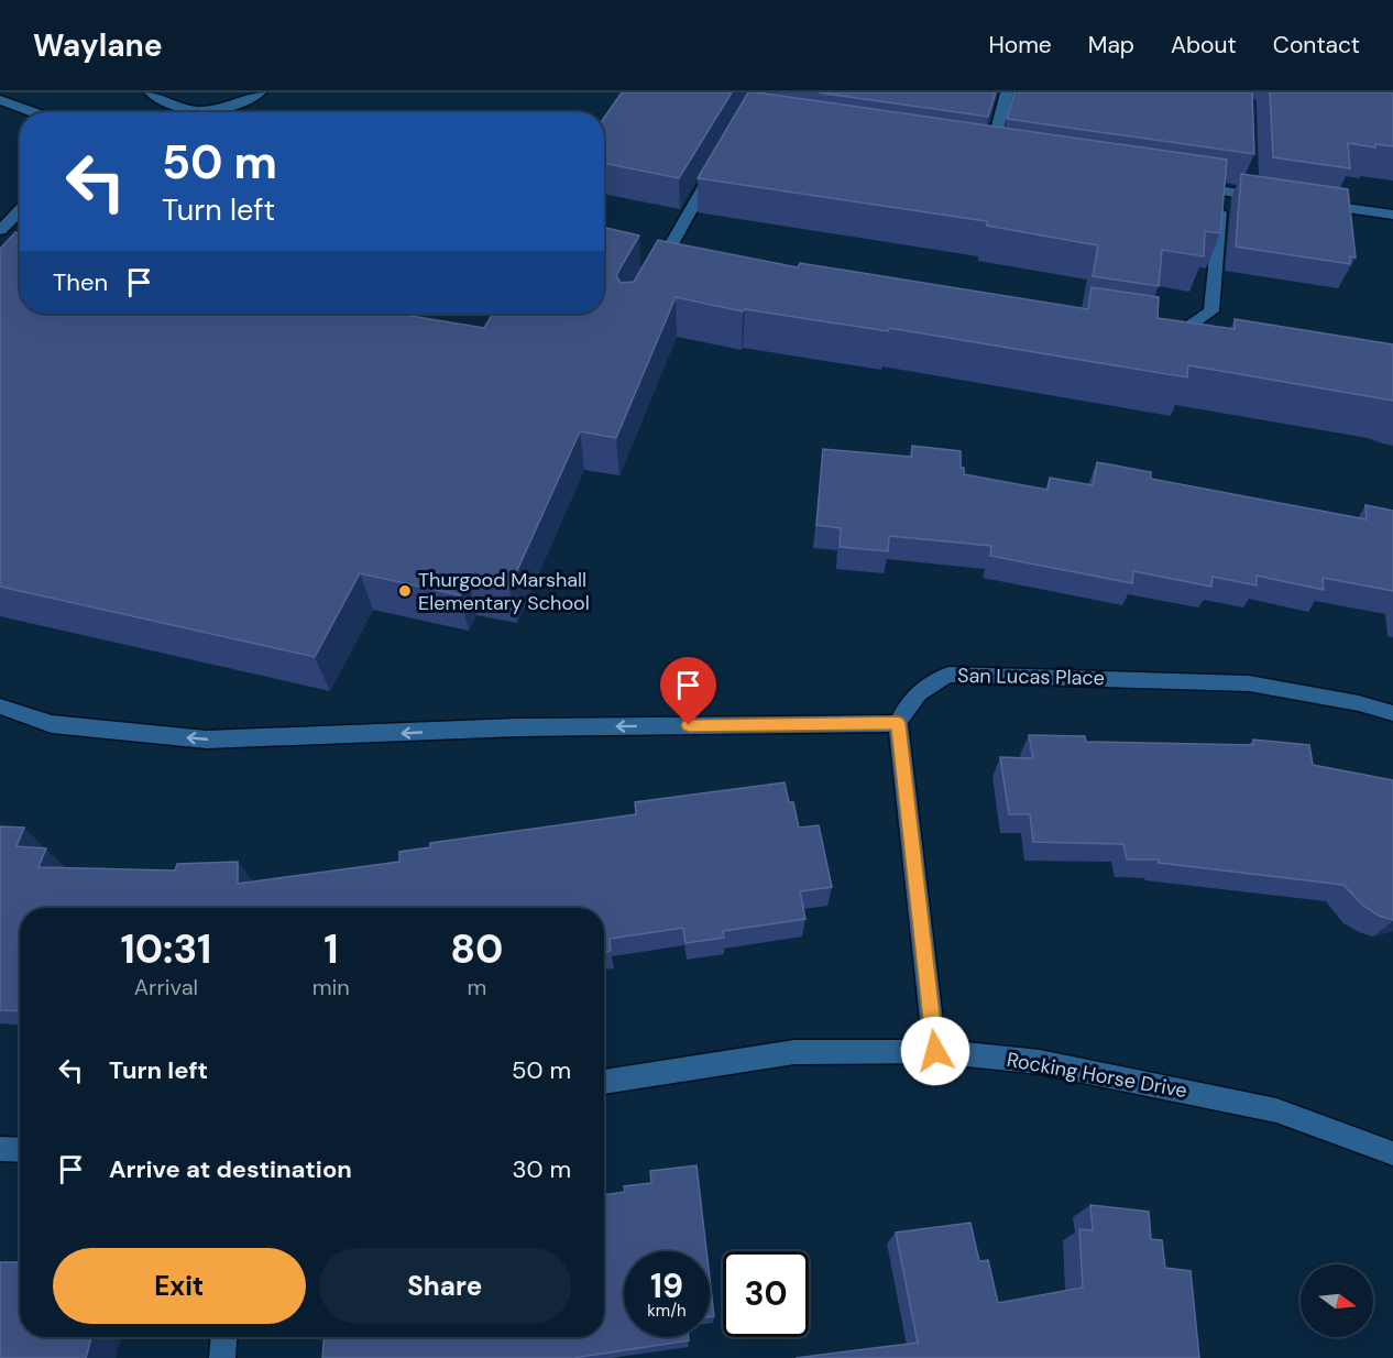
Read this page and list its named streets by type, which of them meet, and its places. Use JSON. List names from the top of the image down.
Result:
{
  "streets": {
    "street": ["San Lucas Place", "Rocking Horse Drive"]
  },
  "places": ["Thurgood Marshall Elementary School"],
  "north": "right",
  "page": {
    "header": "Waylane",
    "nav": [
      "Home",
      "Map",
      "About",
      "Contact"
    ],
    "turn": ["50 m", "Turn left"],
    "then": "Then",
    "eta": [
      "10:31",
      "Arrival",
      "1",
      "min",
      "80",
      "m"
    ],
    "list": [
      {
        "name": "Turn left",
        "value": "50 m"
      },
      {
        "name": "Arrive at destination",
        "value": "30 m"
      }
    ],
    "buttons": ["Exit", "Share"],
    "speed": "19 km/h",
    "limit": "30"
  }
}
